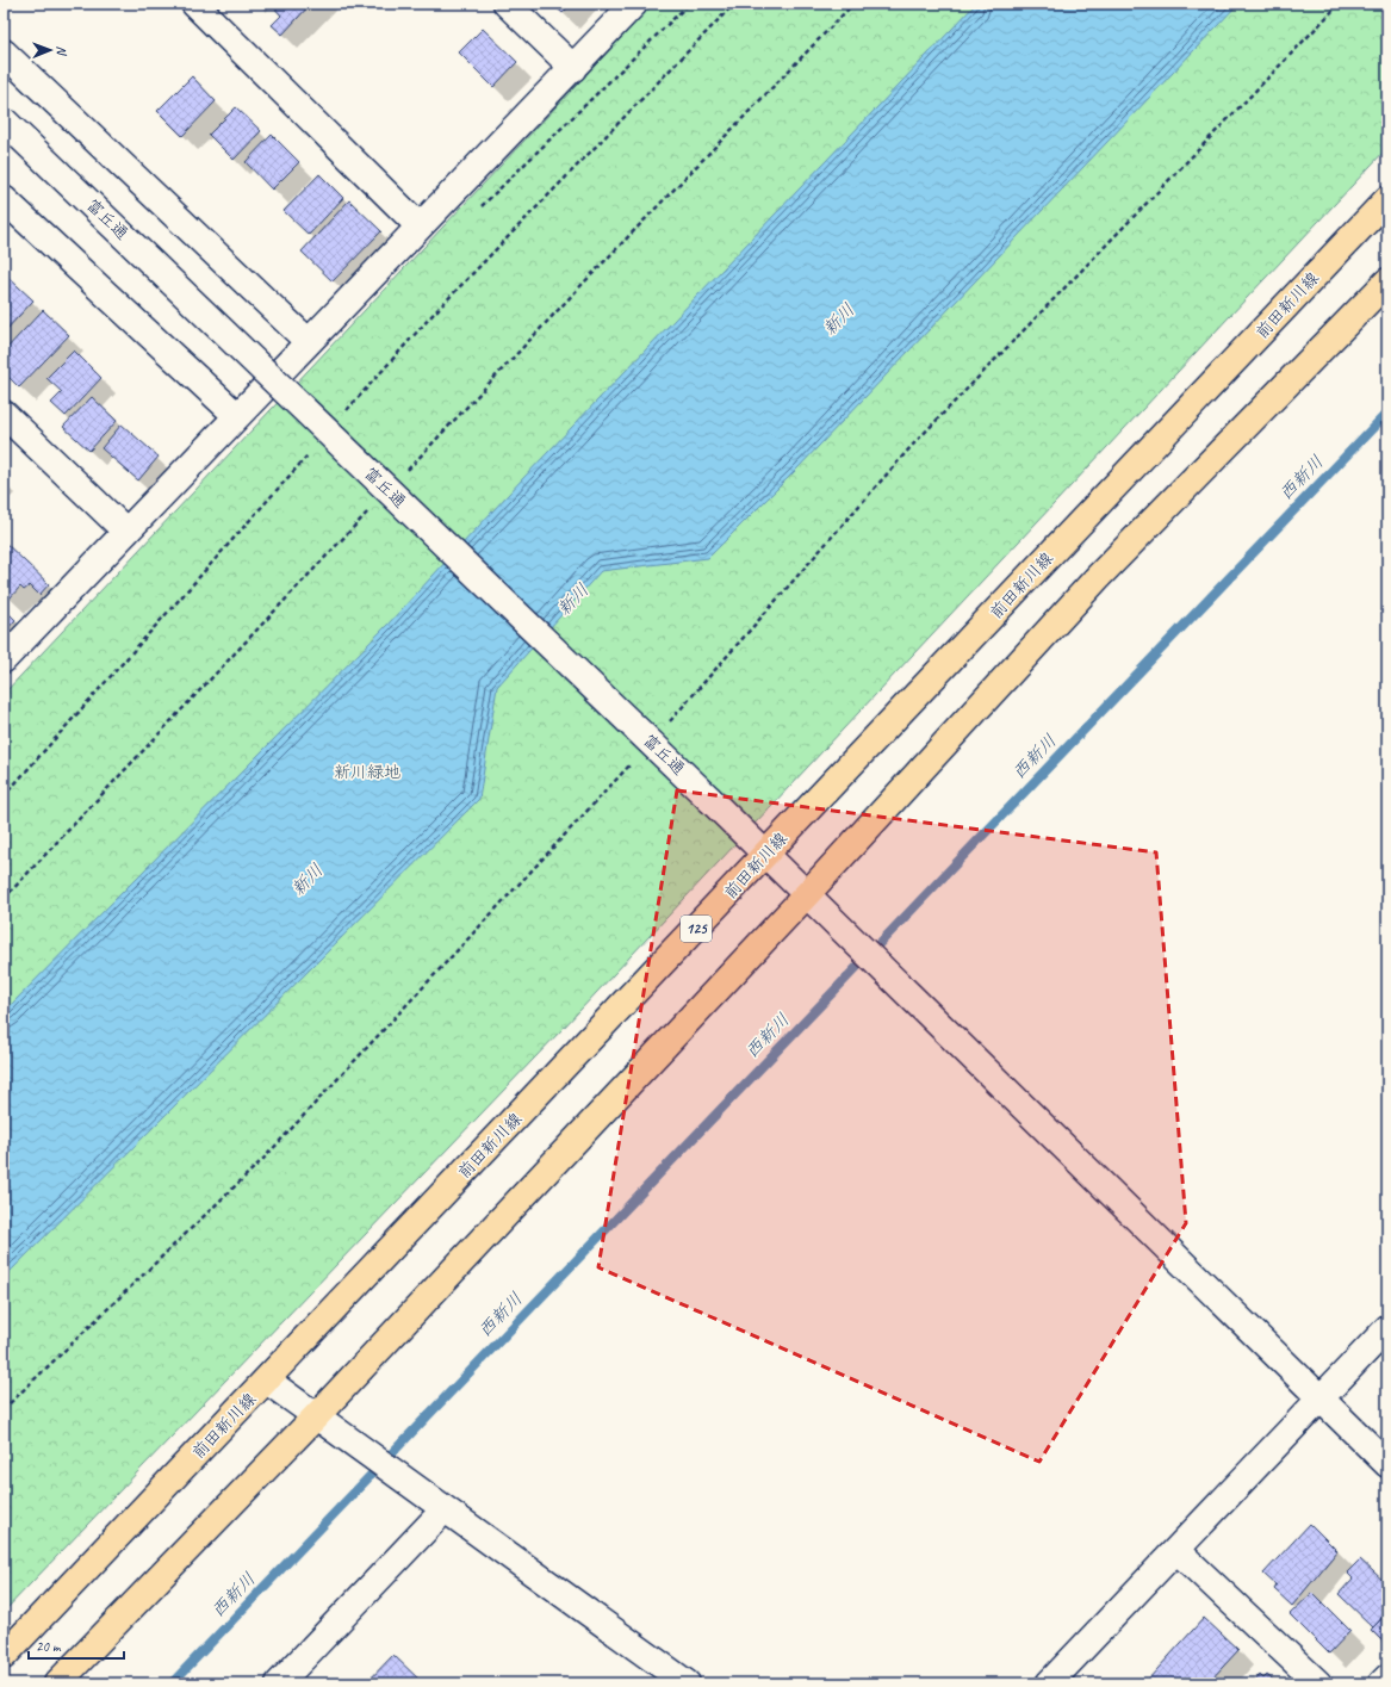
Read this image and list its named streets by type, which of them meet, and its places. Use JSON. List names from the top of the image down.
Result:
{
  "streets": {
    "main road": ["前田新川線", "125"],
    "street": ["富丘通"]
  },
  "crossings": [
    ["富丘通", "前田新川線"]
  ],
  "water": ["新川", "西新川"],
  "parks": ["新川緑地"],
  "scale_bar": "20 m",
  "north": "right"
}
